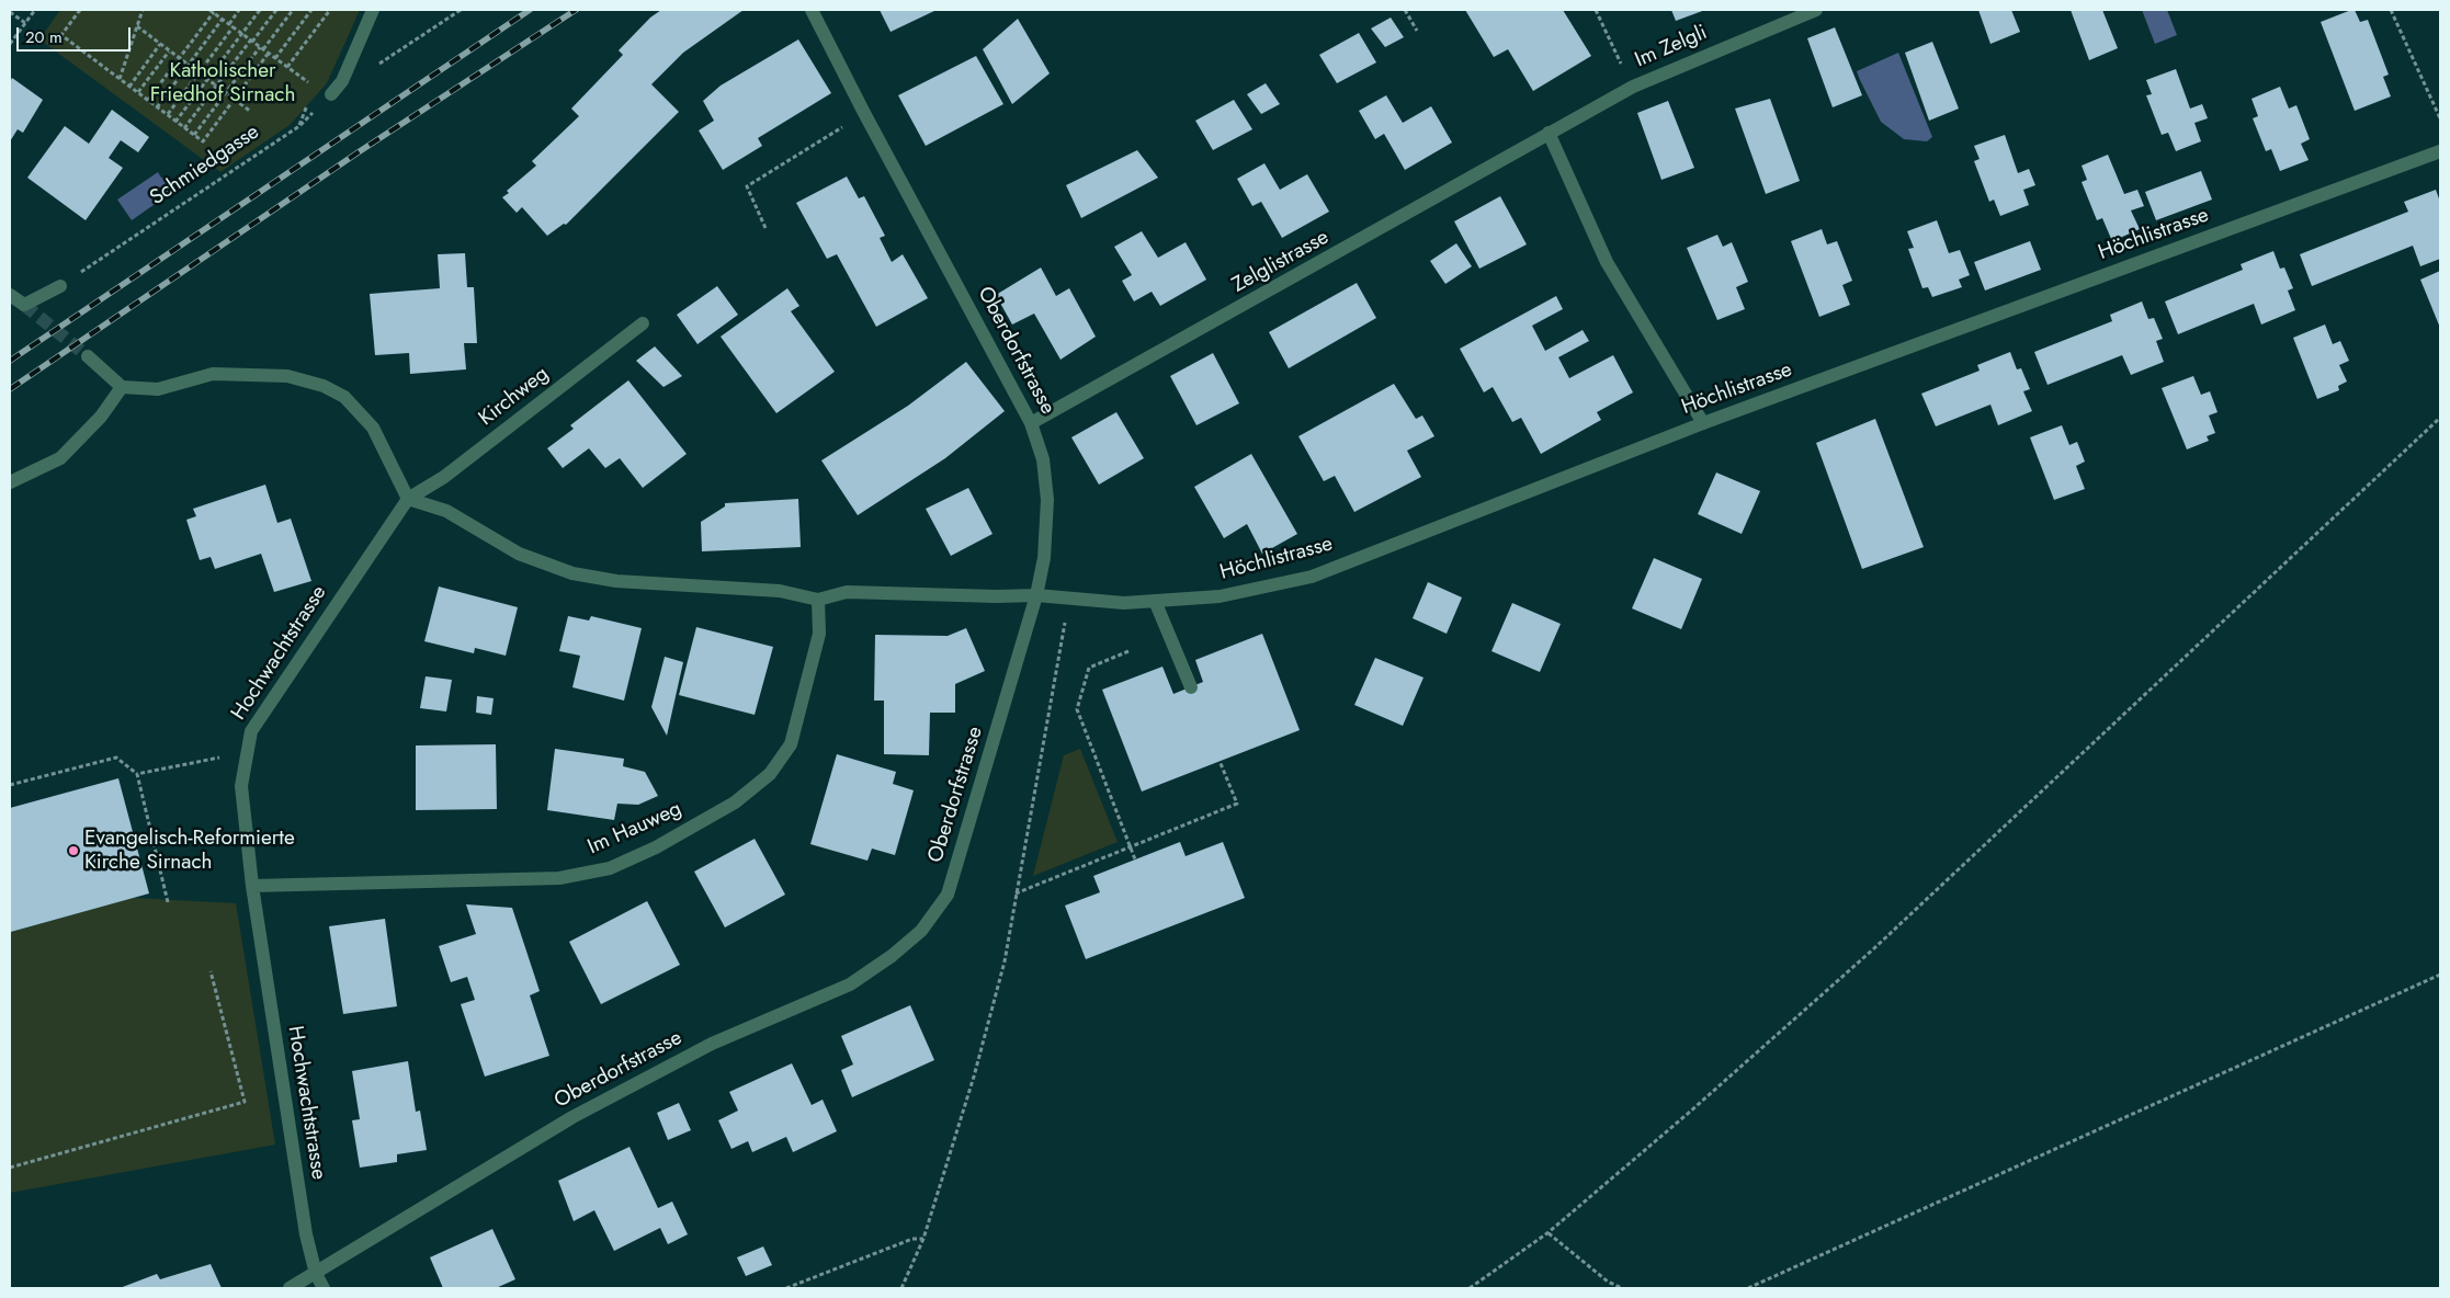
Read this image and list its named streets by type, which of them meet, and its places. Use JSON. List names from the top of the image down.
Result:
{
  "streets": {
    "street": [
      "Im Zelgli",
      "Höchlistrasse",
      "Zelglistrasse",
      "Oberdorfstrasse",
      "Kirchweg",
      "Hochwachtstrasse",
      "Im Hauweg"
    ],
    "path": ["Schmiedgasse"]
  },
  "crossings": [
    ["Im Zelgli", "Zelglistrasse"],
    ["Höchlistrasse", "Oberdorfstrasse"],
    ["Zelglistrasse", "Oberdorfstrasse"],
    ["Oberdorfstrasse", "Hochwachtstrasse"],
    ["Kirchweg", "Hochwachtstrasse"],
    ["Hochwachtstrasse", "Im Hauweg"]
  ],
  "parks": ["Katholischer Friedhof Sirnach"],
  "places": ["Evangelisch-Reformierte Kirche Sirnach"],
  "scale_bar": "20 m"
}
